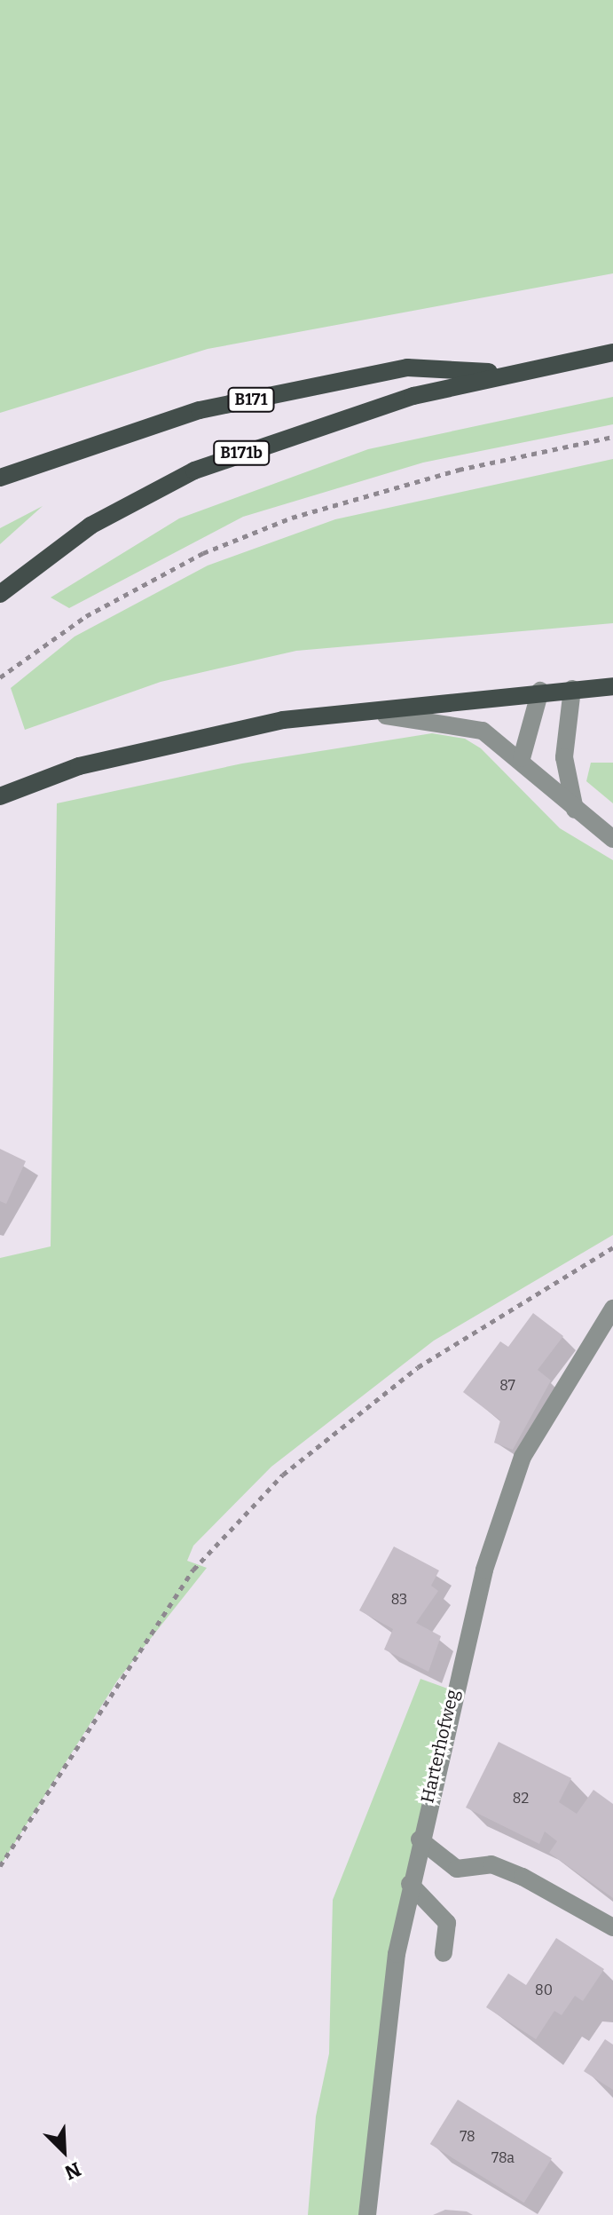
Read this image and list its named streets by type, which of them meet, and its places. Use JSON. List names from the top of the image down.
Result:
{
  "streets": {
    "main road": ["B171", "B171b"],
    "street": ["Harterhofweg"]
  },
  "crossings": [
    ["B171", "B171b"]
  ],
  "house_numbers": [
    "87",
    "83",
    "82",
    "80",
    "78",
    "78a"
  ],
  "north": "bottom right"
}
